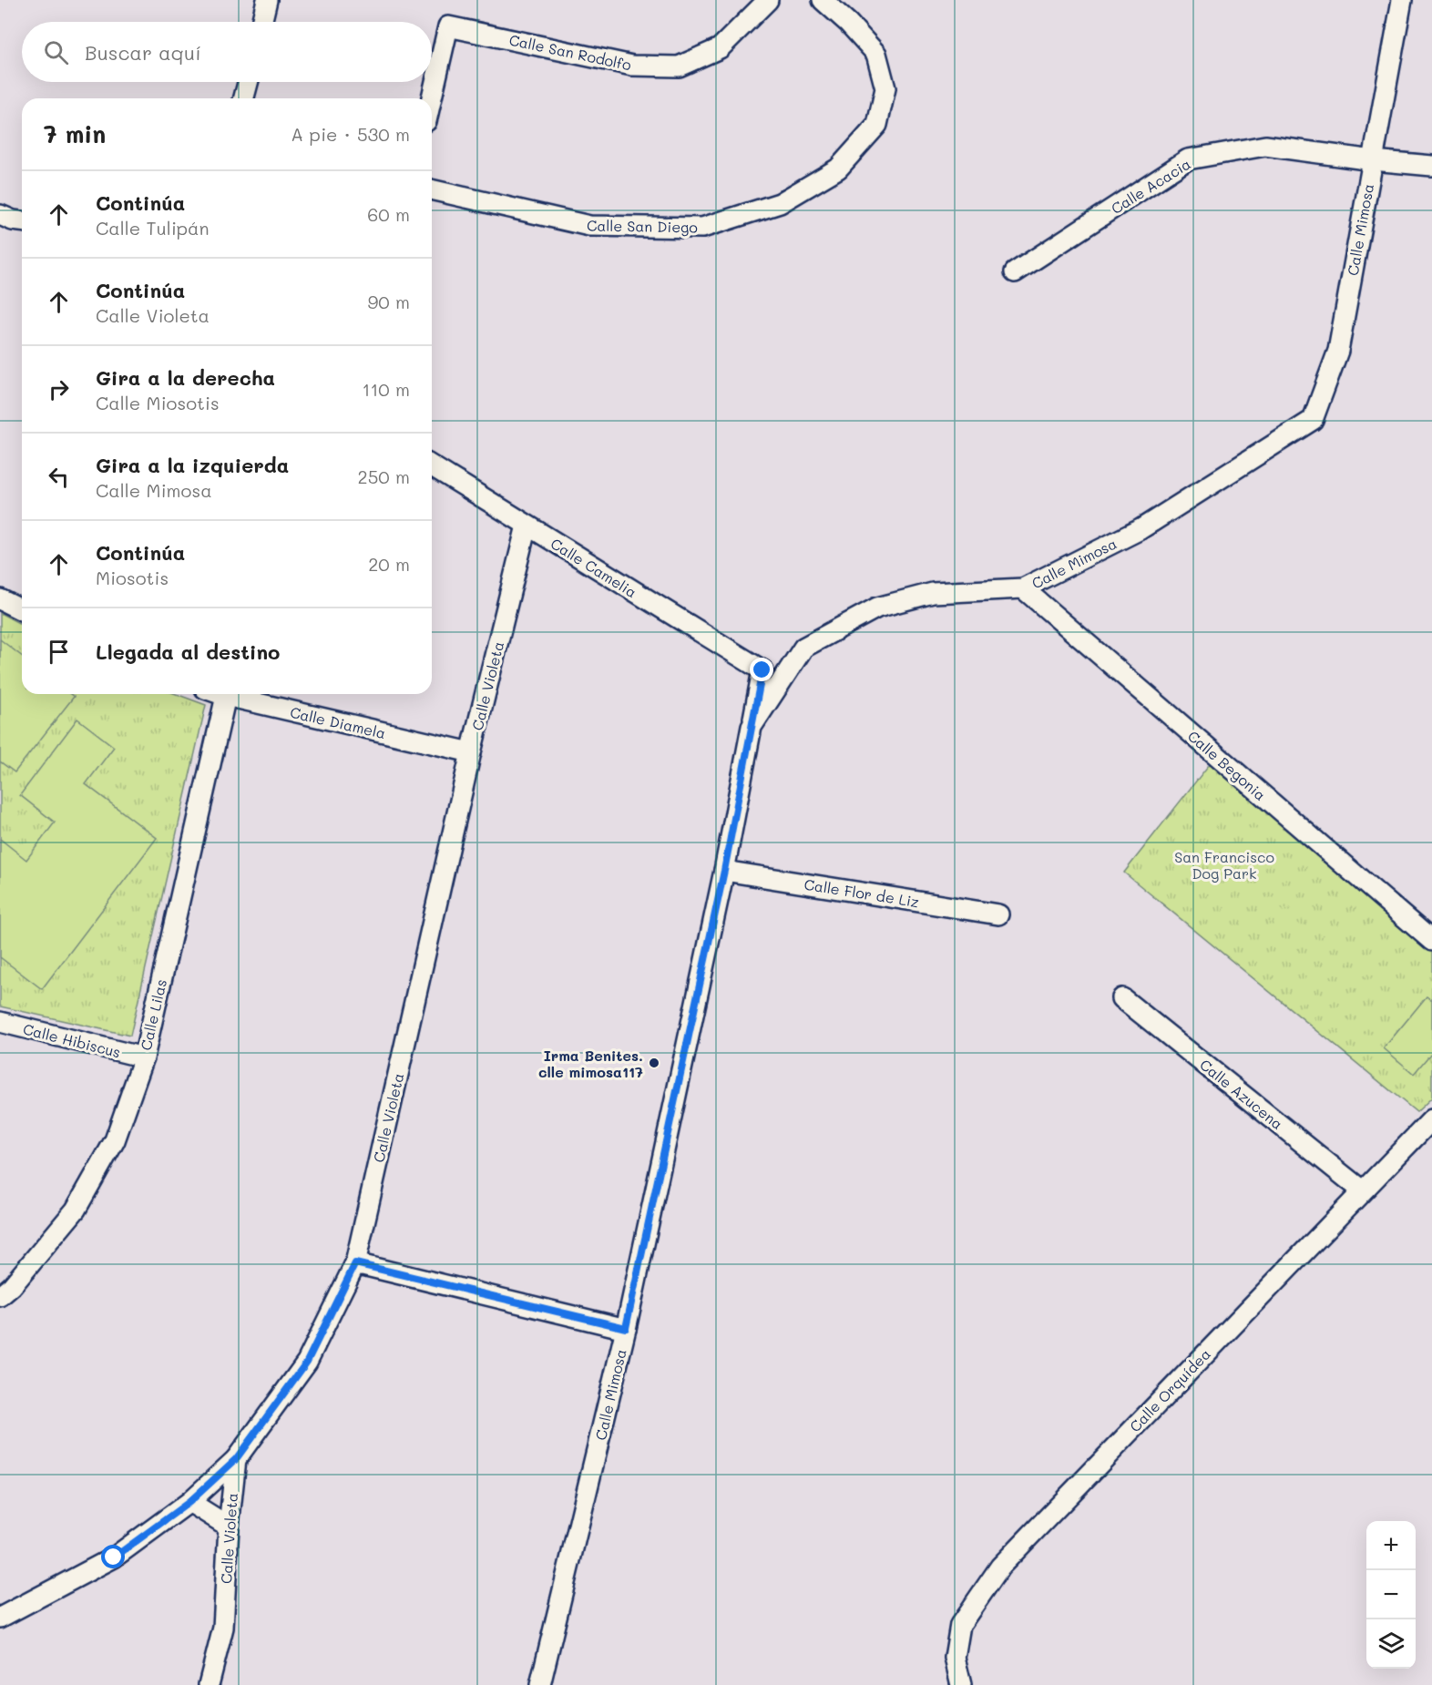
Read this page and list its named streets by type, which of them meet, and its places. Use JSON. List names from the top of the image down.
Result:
{
  "streets": {
    "street": [
      "Calle San Rodolfo",
      "Calle Acacia",
      "Calle San Diego",
      "Calle Mimosa",
      "Calle Camelia",
      "Calle Violeta",
      "Calle Diamela",
      "Calle Begonia",
      "Calle Flor de Liz",
      "Calle Lilas",
      "Calle Hibiscus",
      "Calle Azucena",
      "Calle Orquídea"
    ]
  },
  "crossings": [
    ["Calle Acacia", "Calle Mimosa"],
    ["Calle Mimosa", "Calle Begonia"],
    ["Calle Mimosa", "Calle Flor de Liz"],
    ["Calle Camelia", "Calle Violeta"],
    ["Calle Violeta", "Calle Diamela"],
    ["Calle Diamela", "Calle Lilas"],
    ["Calle Lilas", "Calle Hibiscus"],
    ["Calle Azucena", "Calle Orquídea"]
  ],
  "parks": ["San Francisco Dog Park"],
  "places": ["Irma Benites. clle mimosa117"],
  "page": {
    "search": "Buscar aquí",
    "heading": ["7 min", "A pie · 530 m"],
    "list": [
      ["Continúa", "Calle Tulipán", "60 m"],
      ["Continúa", "Calle Violeta", "90 m"],
      ["Gira a la derecha", "Calle Miosotis", "110 m"],
      ["Gira a la izquierda", "Calle Mimosa", "250 m"],
      ["Continúa", "Miosotis", "20 m"],
      "Llegada al destino"
    ],
    "map_buttons": ["+", "−"]
  }
}
